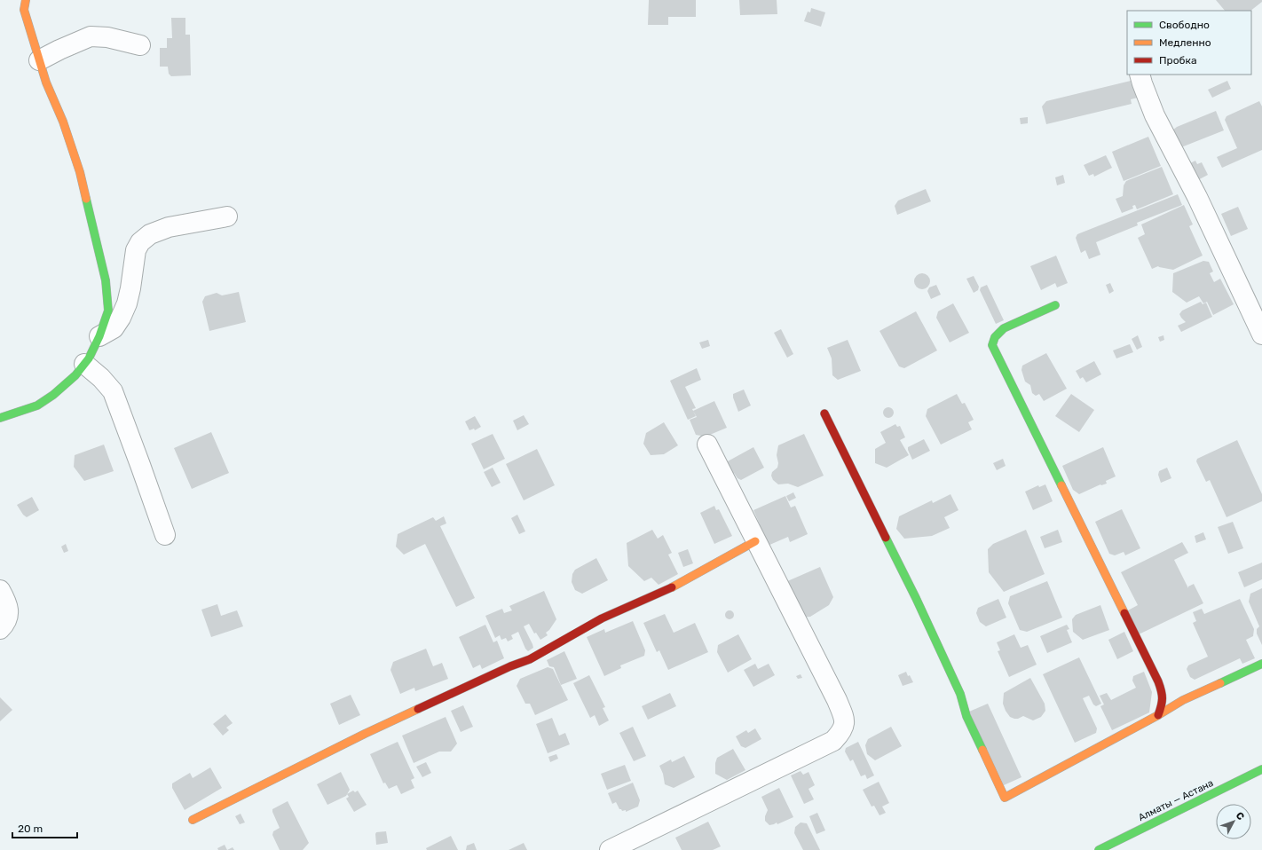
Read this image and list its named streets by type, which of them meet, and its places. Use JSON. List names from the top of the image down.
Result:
{
  "streets": {
    "main road": ["Алматы — Астана"]
  },
  "legend": ["Свободно", "Медленно", "Пробка"],
  "scale_bar": "20 m",
  "north": "top right"
}
